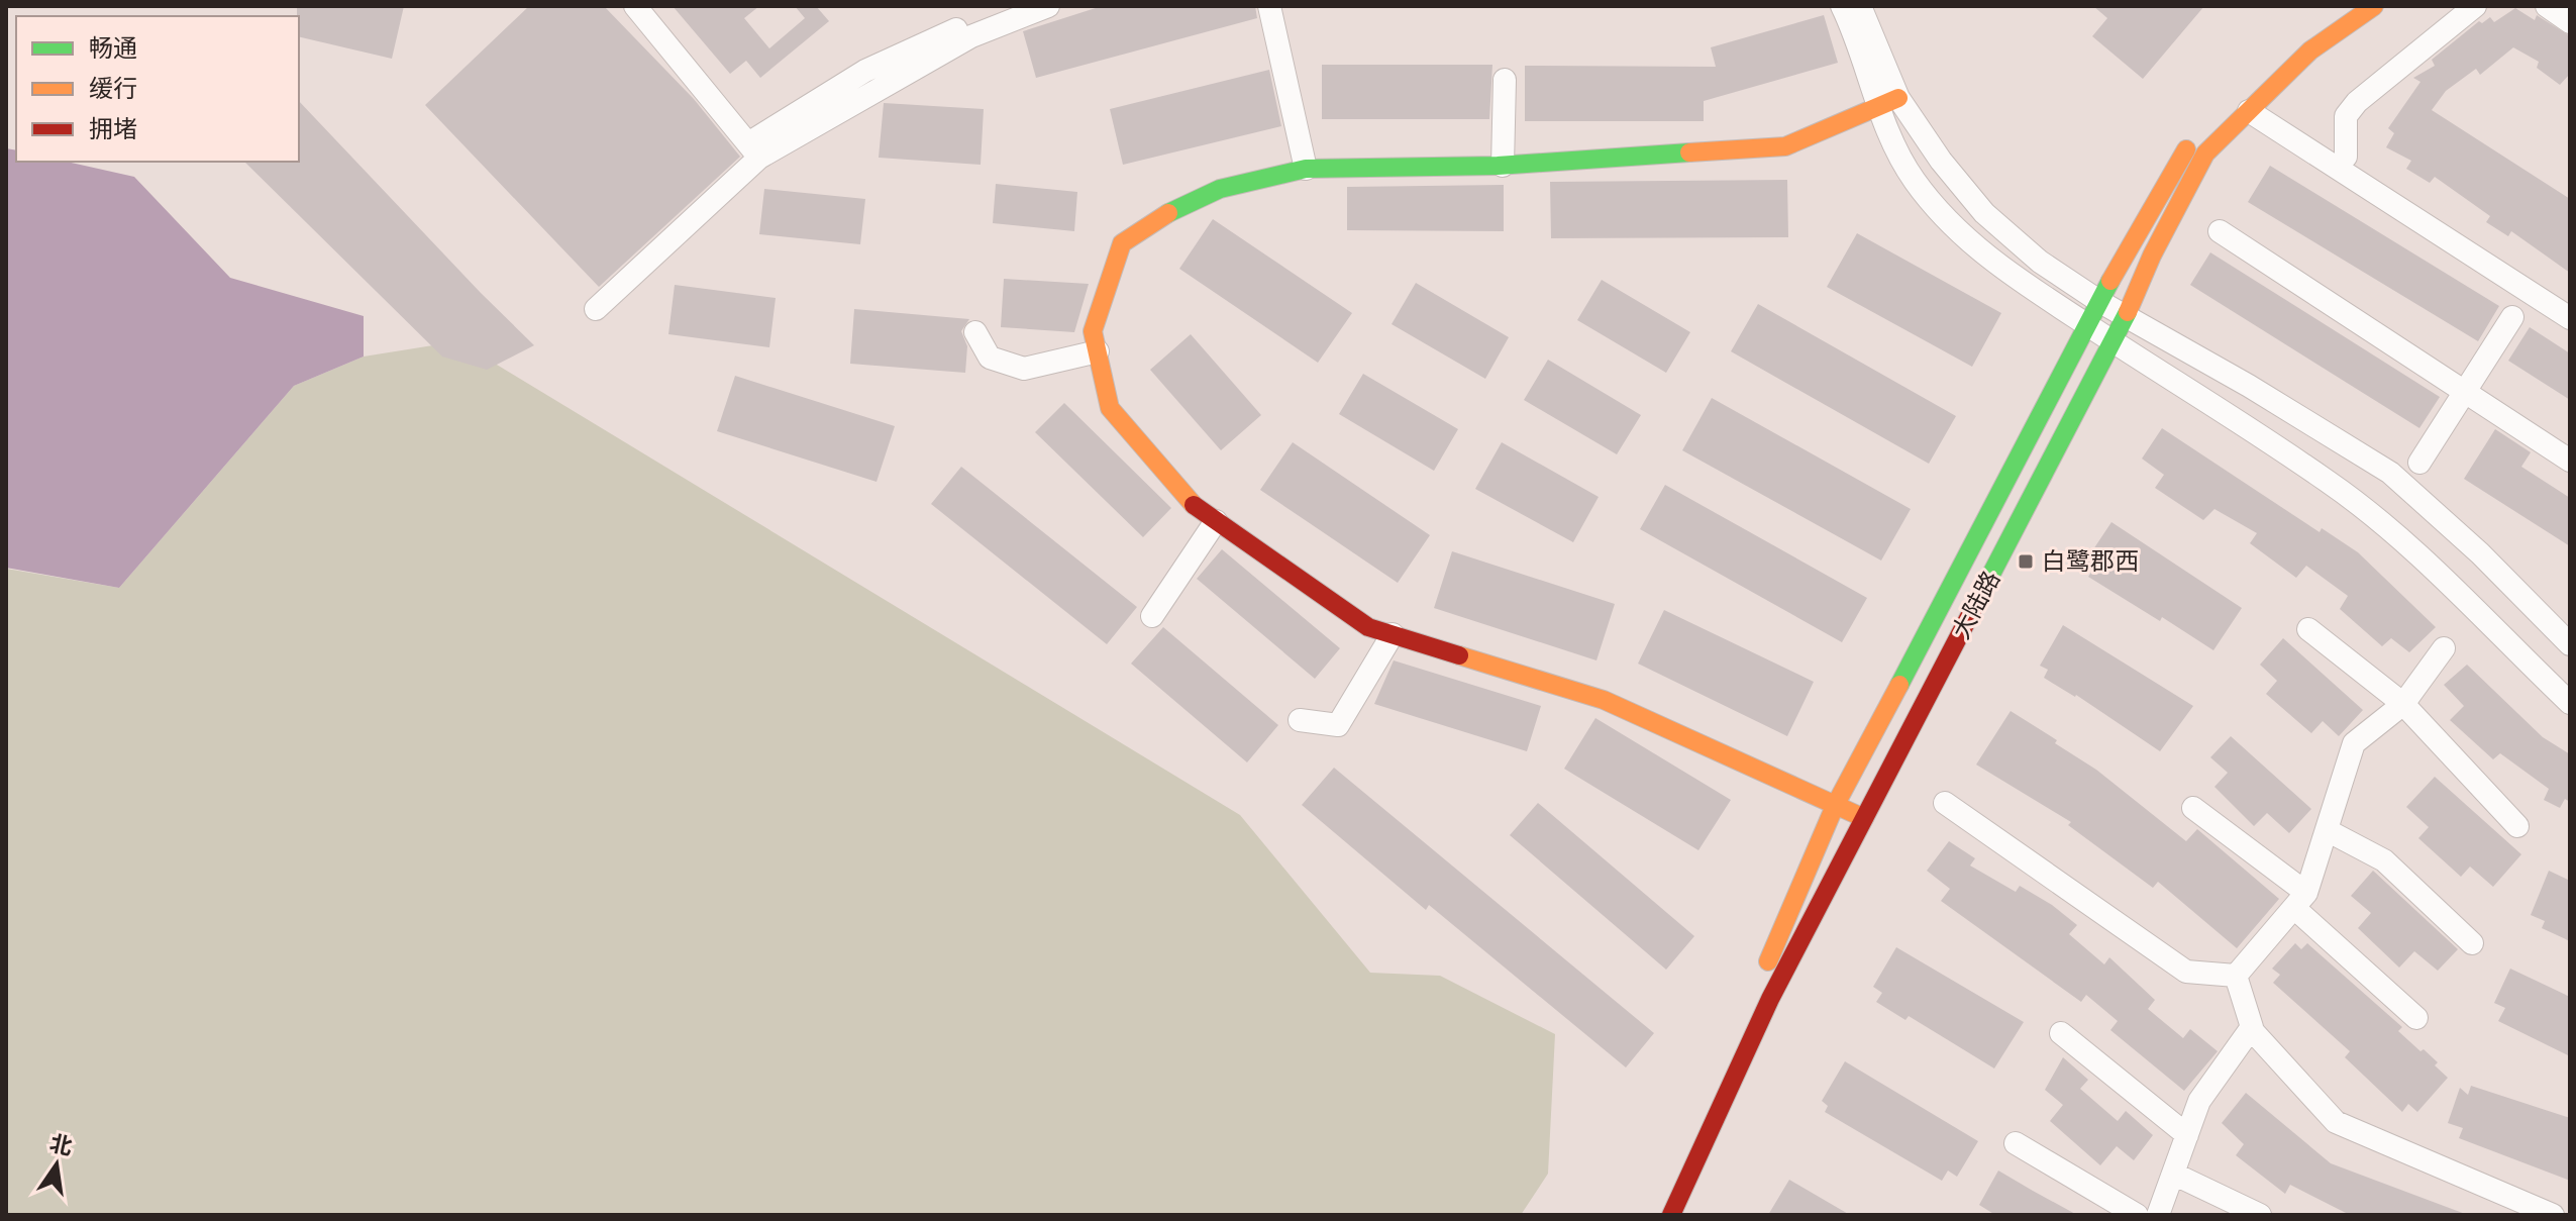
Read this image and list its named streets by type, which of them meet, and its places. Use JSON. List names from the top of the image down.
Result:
{
  "streets": {
    "main road": ["大陆路"]
  },
  "places": {
    "transit": ["白鹭郡西"]
  },
  "legend": ["畅通", "缓行", "拥堵"],
  "north": "top"
}
